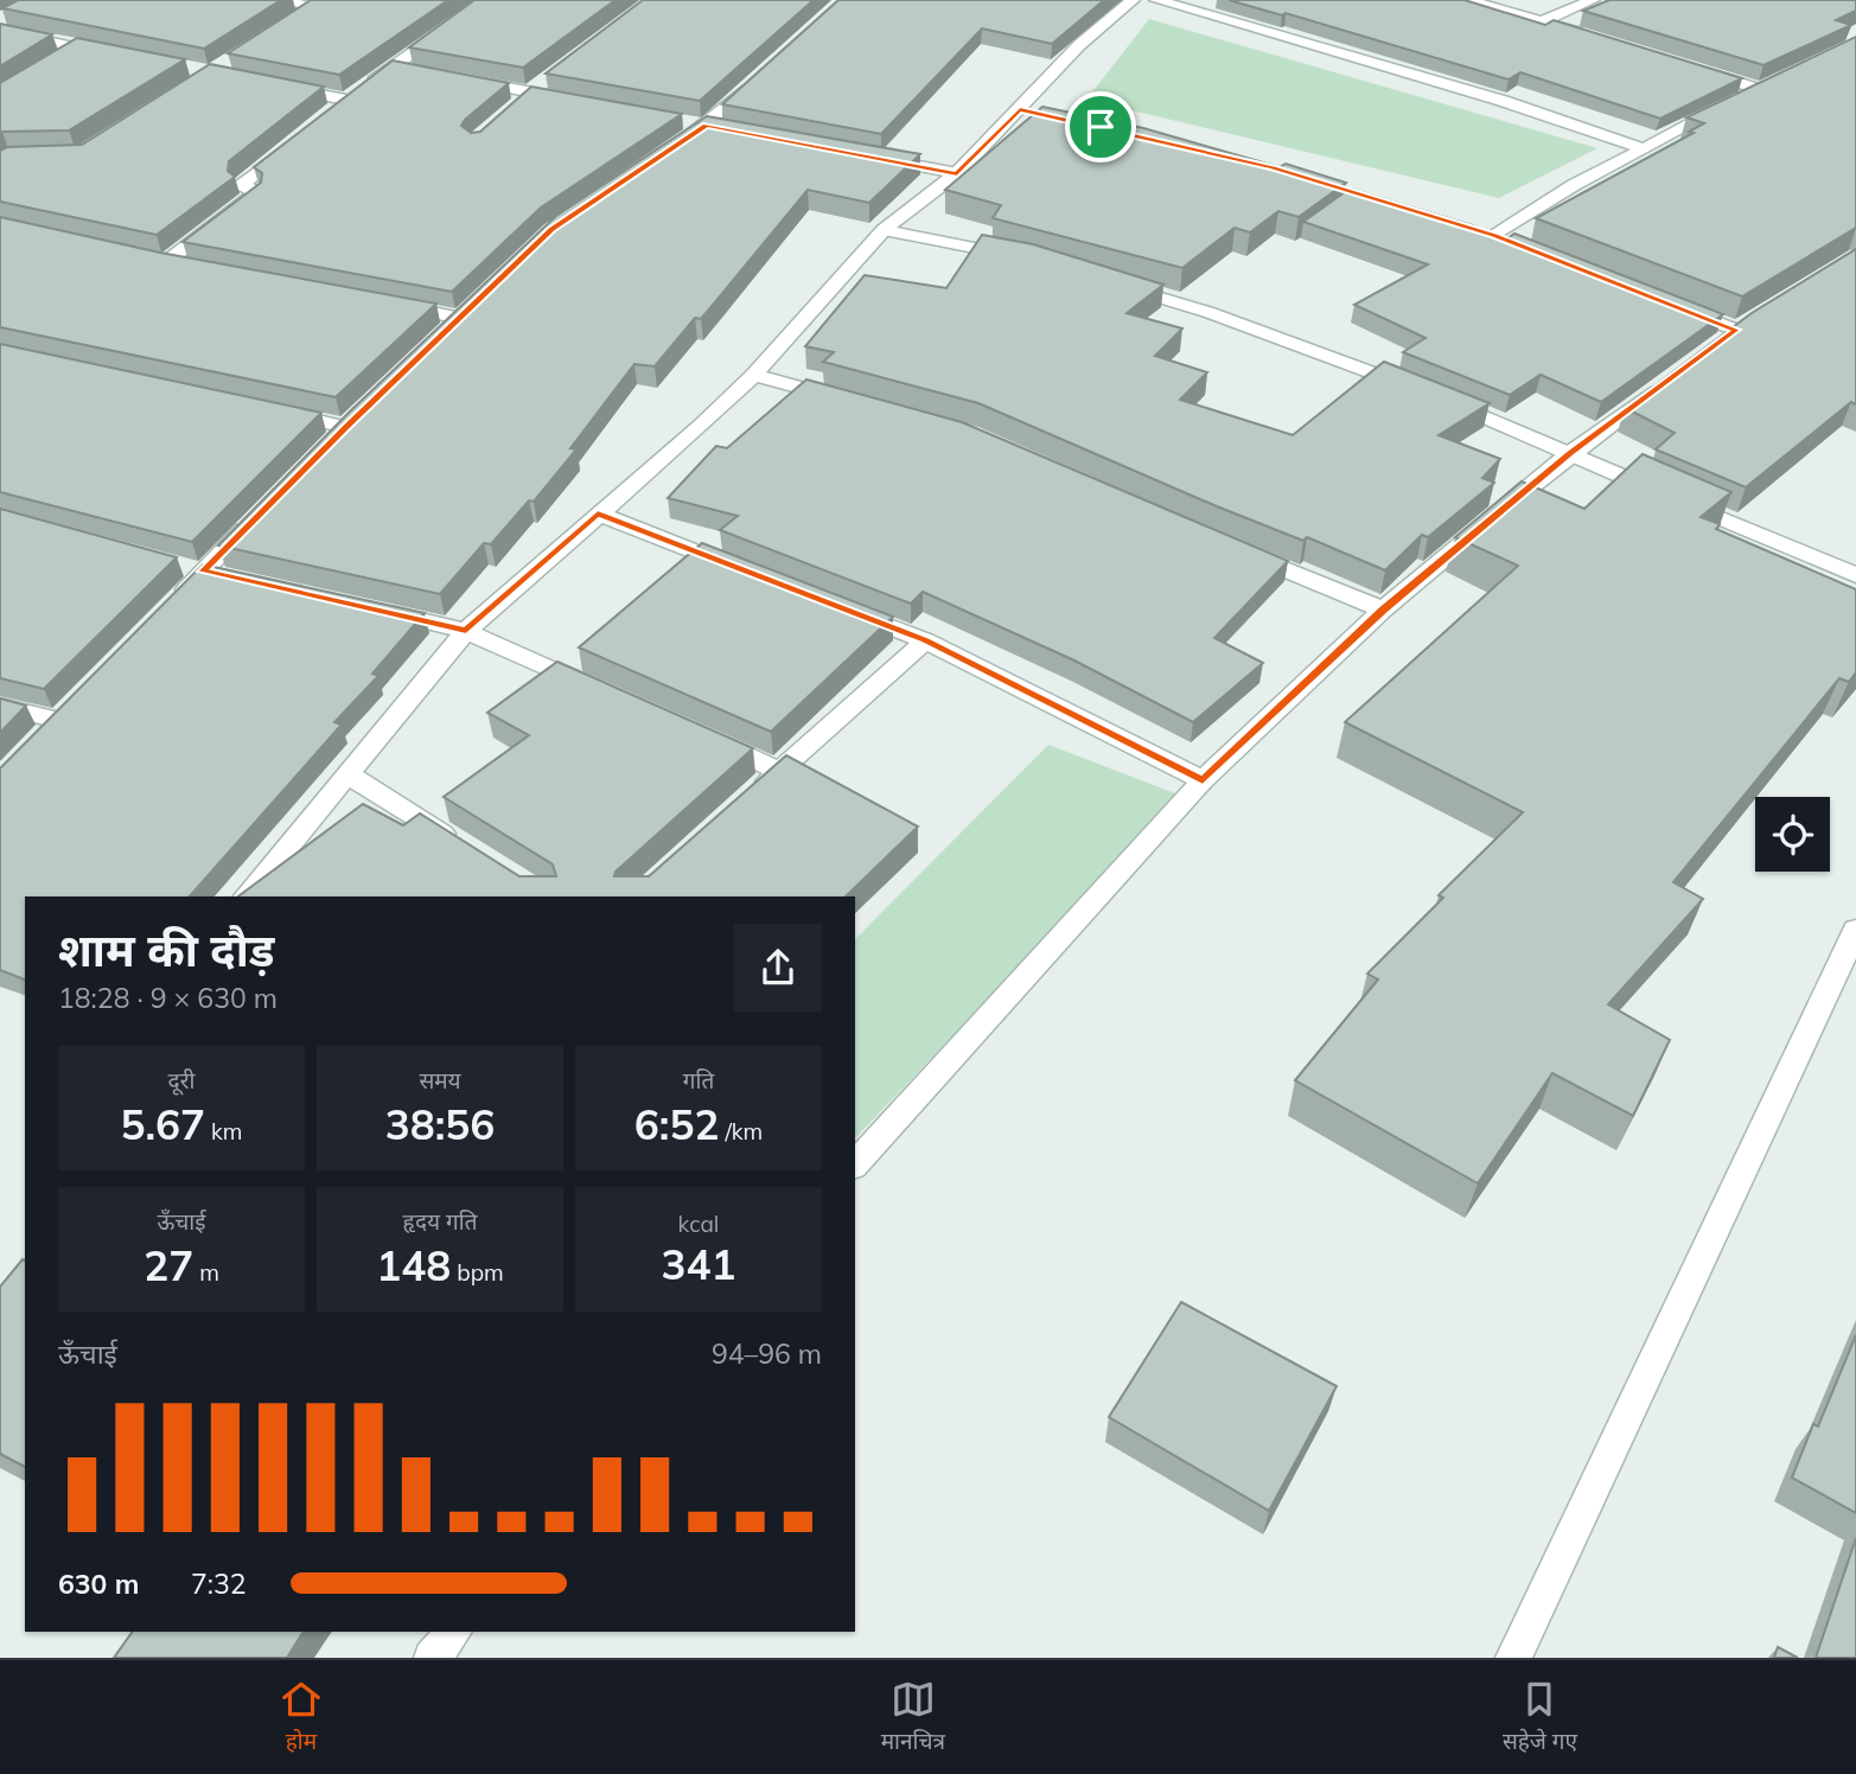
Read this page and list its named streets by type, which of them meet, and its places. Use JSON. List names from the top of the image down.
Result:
{
  "page": {
    "heading": ["शाम की दौड़", "18:28 · 9 × 630 m"],
    "stats": [
      ["दूरी", "5.67 km"],
      ["समय", "38:56"],
      ["गति", "6:52 /km"],
      ["ऊँचाई", "27 m"],
      ["हृदय गति", "148 bpm"],
      ["kcal", "341"]
    ],
    "chart": ["ऊँचाई", "94–96 m"],
    "list": [
      {
        "name": "630 m",
        "note": "7:32"
      }
    ],
    "tabs": ["होम", "मानचित्र", "सहेजे गए"]
  }
}
